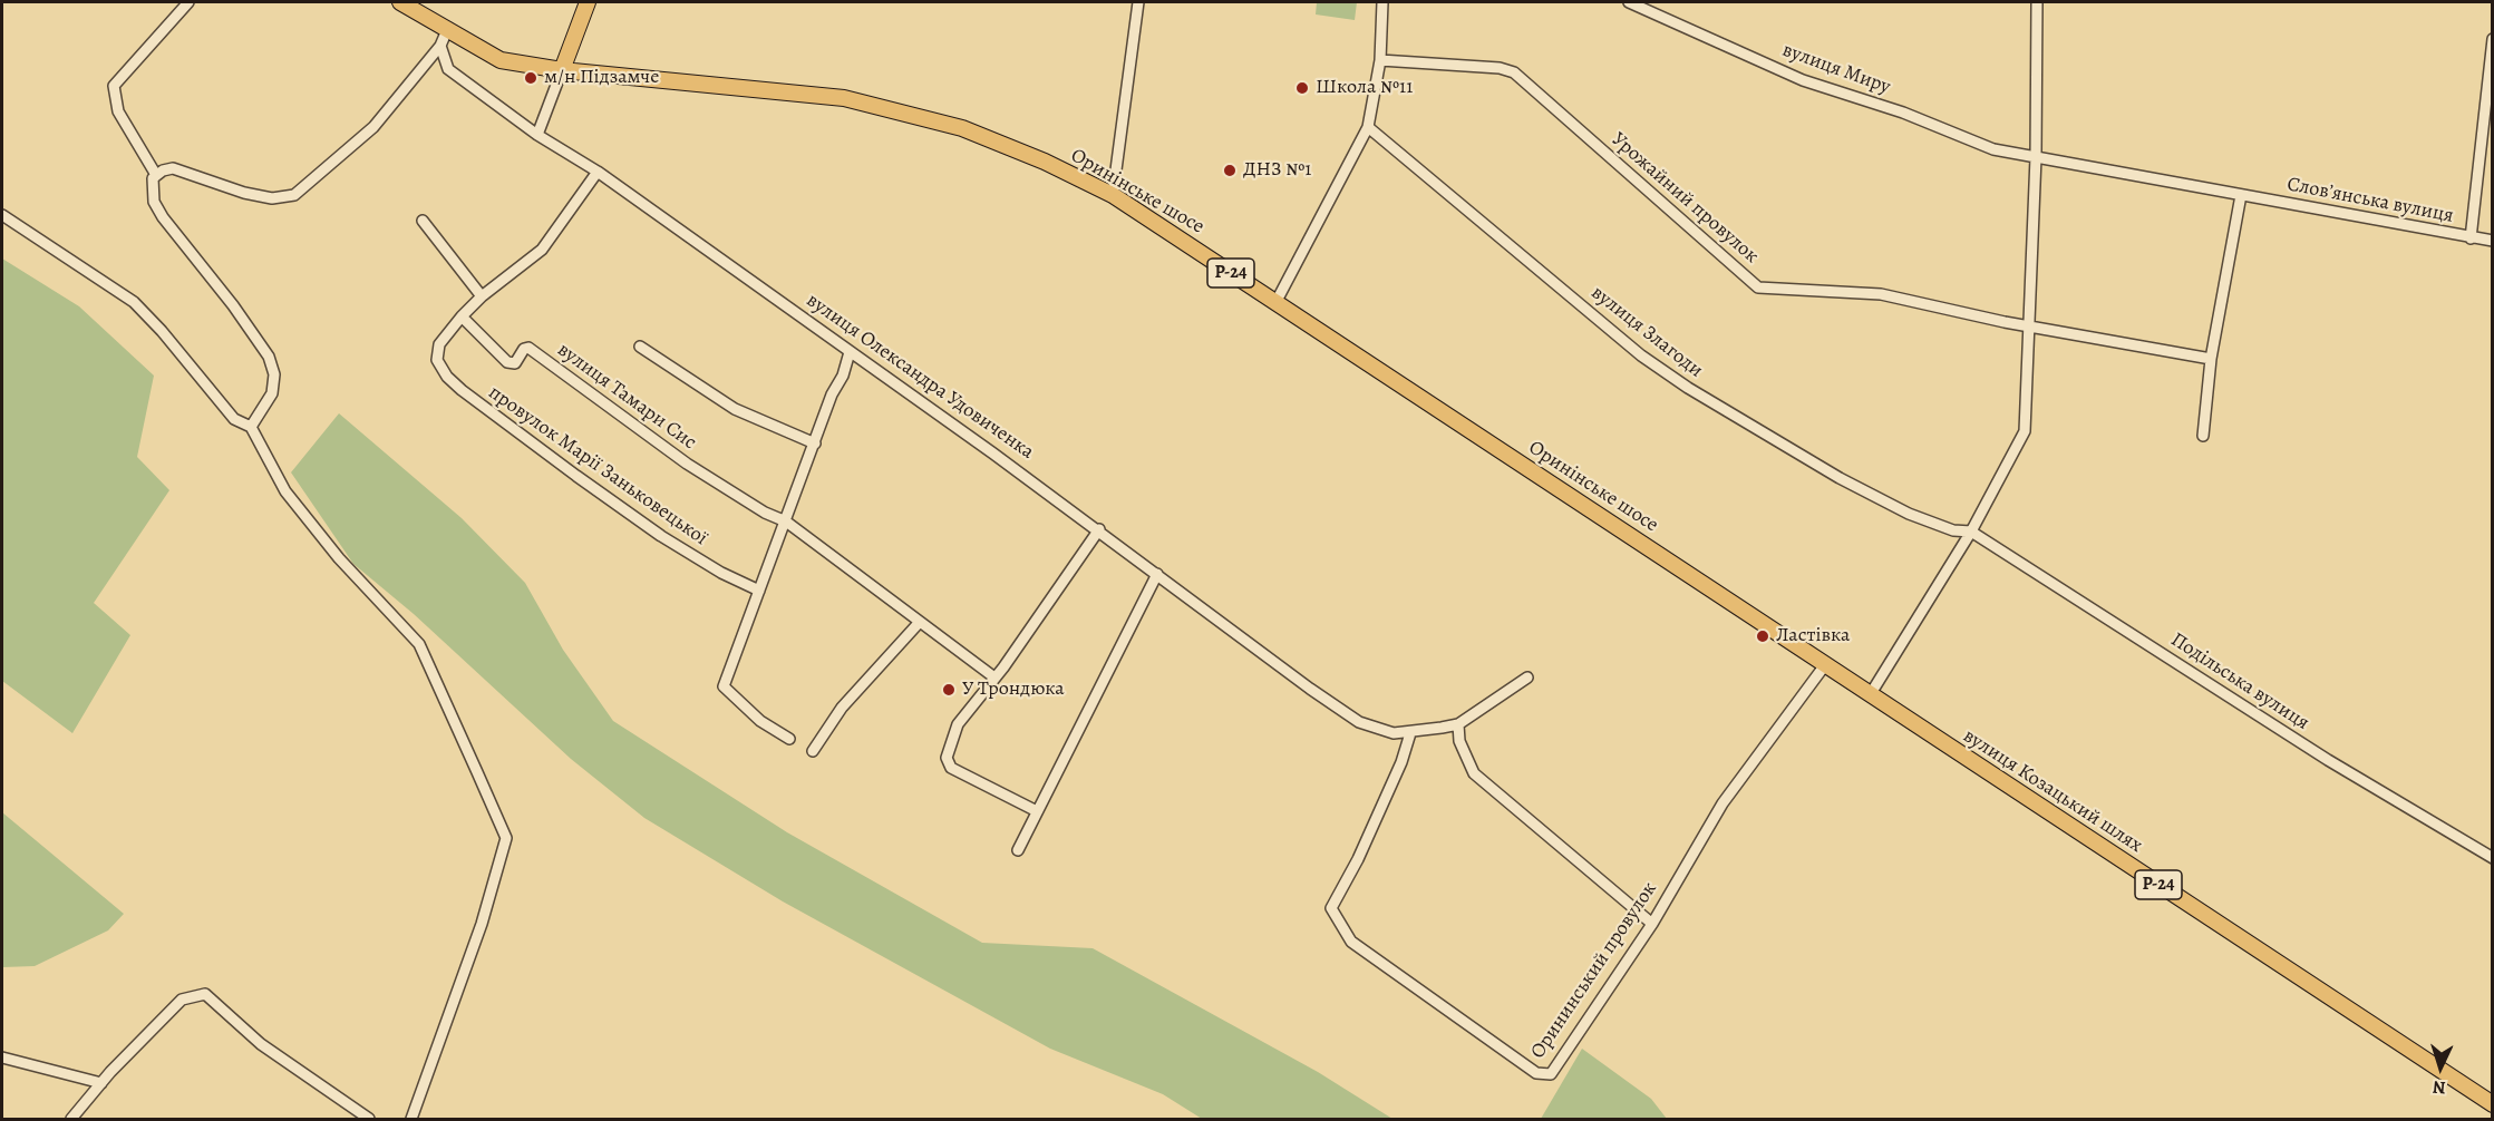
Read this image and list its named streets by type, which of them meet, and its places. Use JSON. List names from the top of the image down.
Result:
{
  "streets": {
    "main road": ["Оринінське шосе", "Р-24", "вулиця Козацький шлях"],
    "street": [
      "вулиця Миру",
      "Урожайний провулок",
      "Словʼянська вулиця",
      "вулиця Злагоди",
      "вулиця Олександра Удовиченка",
      "вулиця Тамари Сис",
      "провулок Марії Заньковецької",
      "Подільська вулиця",
      "Орининський провулок"
    ]
  },
  "crossings": [
    ["вулиця Миру", "Словʼянська вулиця"],
    ["Оринінське шосе", "Р-24"],
    ["Оринінське шосе", "вулиця Козацький шлях"],
    ["Оринінське шосе", "Орининський провулок"],
    ["вулиця Злагоди", "Подільська вулиця"],
    ["вулиця Олександра Удовиченка", "Орининський провулок"],
    ["вулиця Тамари Сис", "провулок Марії Заньковецької"],
    ["вулиця Козацький шлях", "Орининський провулок"]
  ],
  "places": [
    "м/н Підзамче",
    "Школа №11",
    "ДНЗ №1",
    "Ластівка",
    "У Трондюка"
  ],
  "north": "bottom"
}
